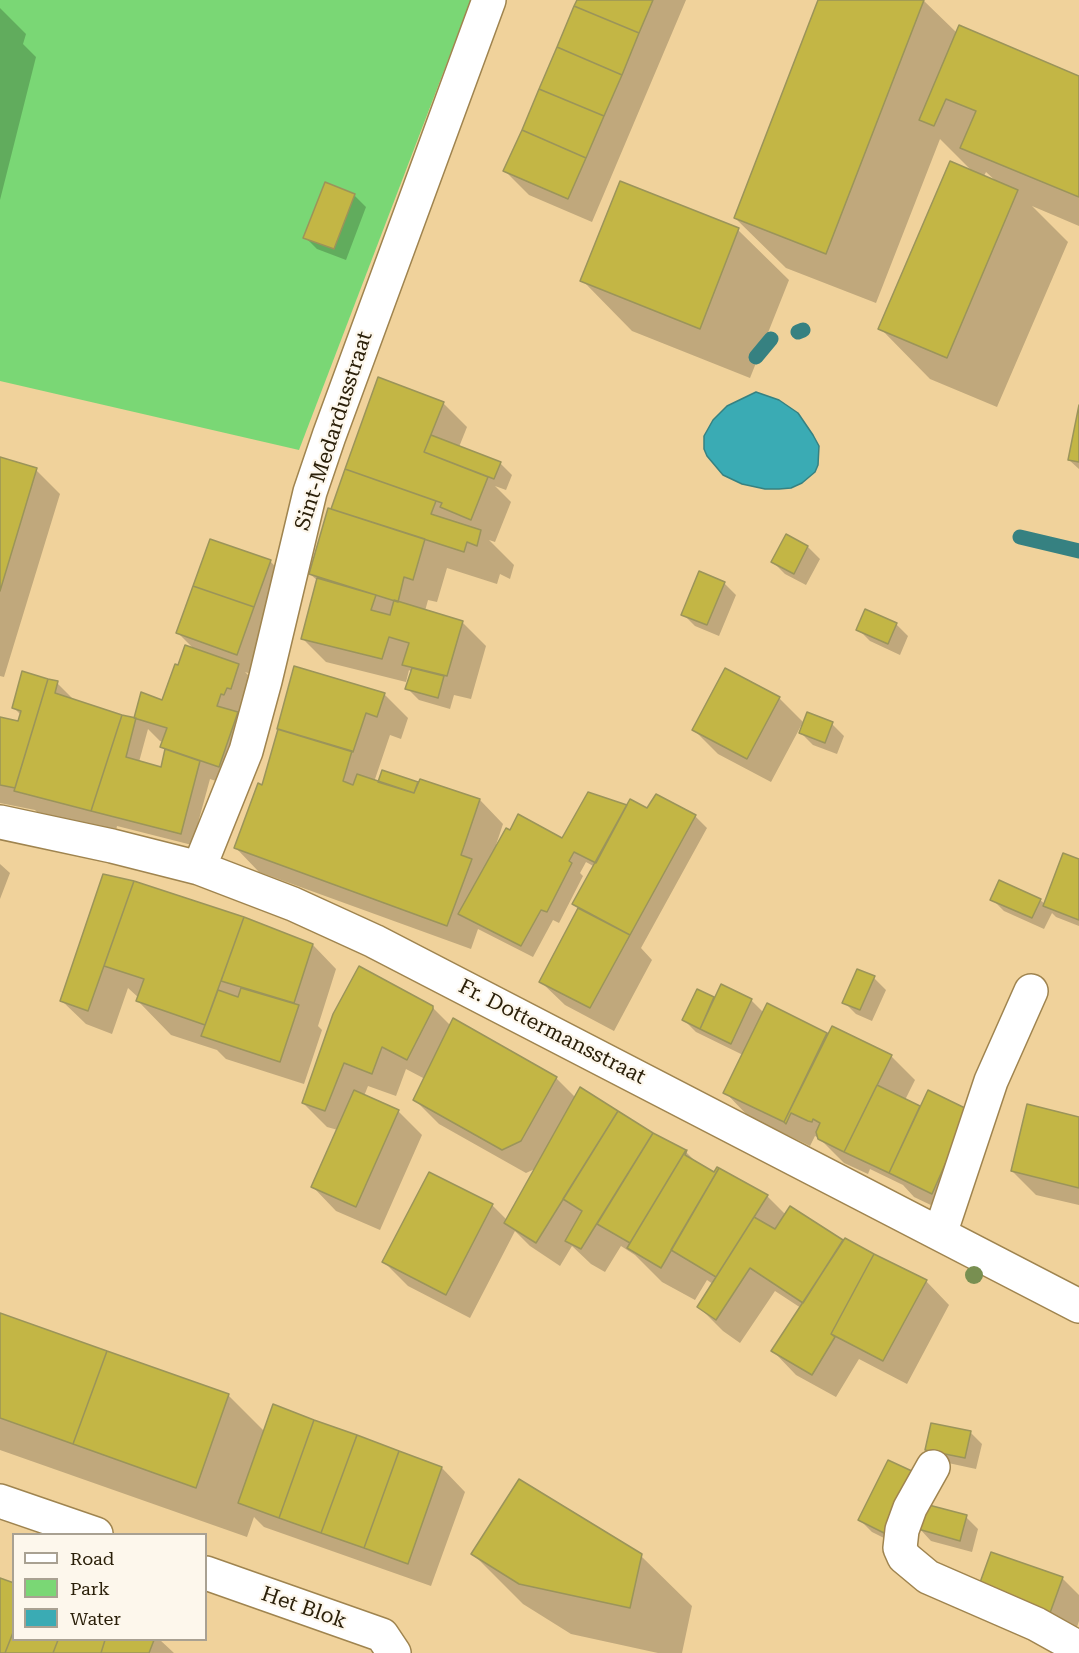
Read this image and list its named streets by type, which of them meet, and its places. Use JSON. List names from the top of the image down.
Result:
{
  "streets": {
    "street": ["Sint-Medardusstraat", "Fr. Dottermansstraat", "Het Blok"]
  },
  "crossings": [
    ["Sint-Medardusstraat", "Fr. Dottermansstraat"]
  ],
  "legend": ["Road", "Park", "Water"]
}
